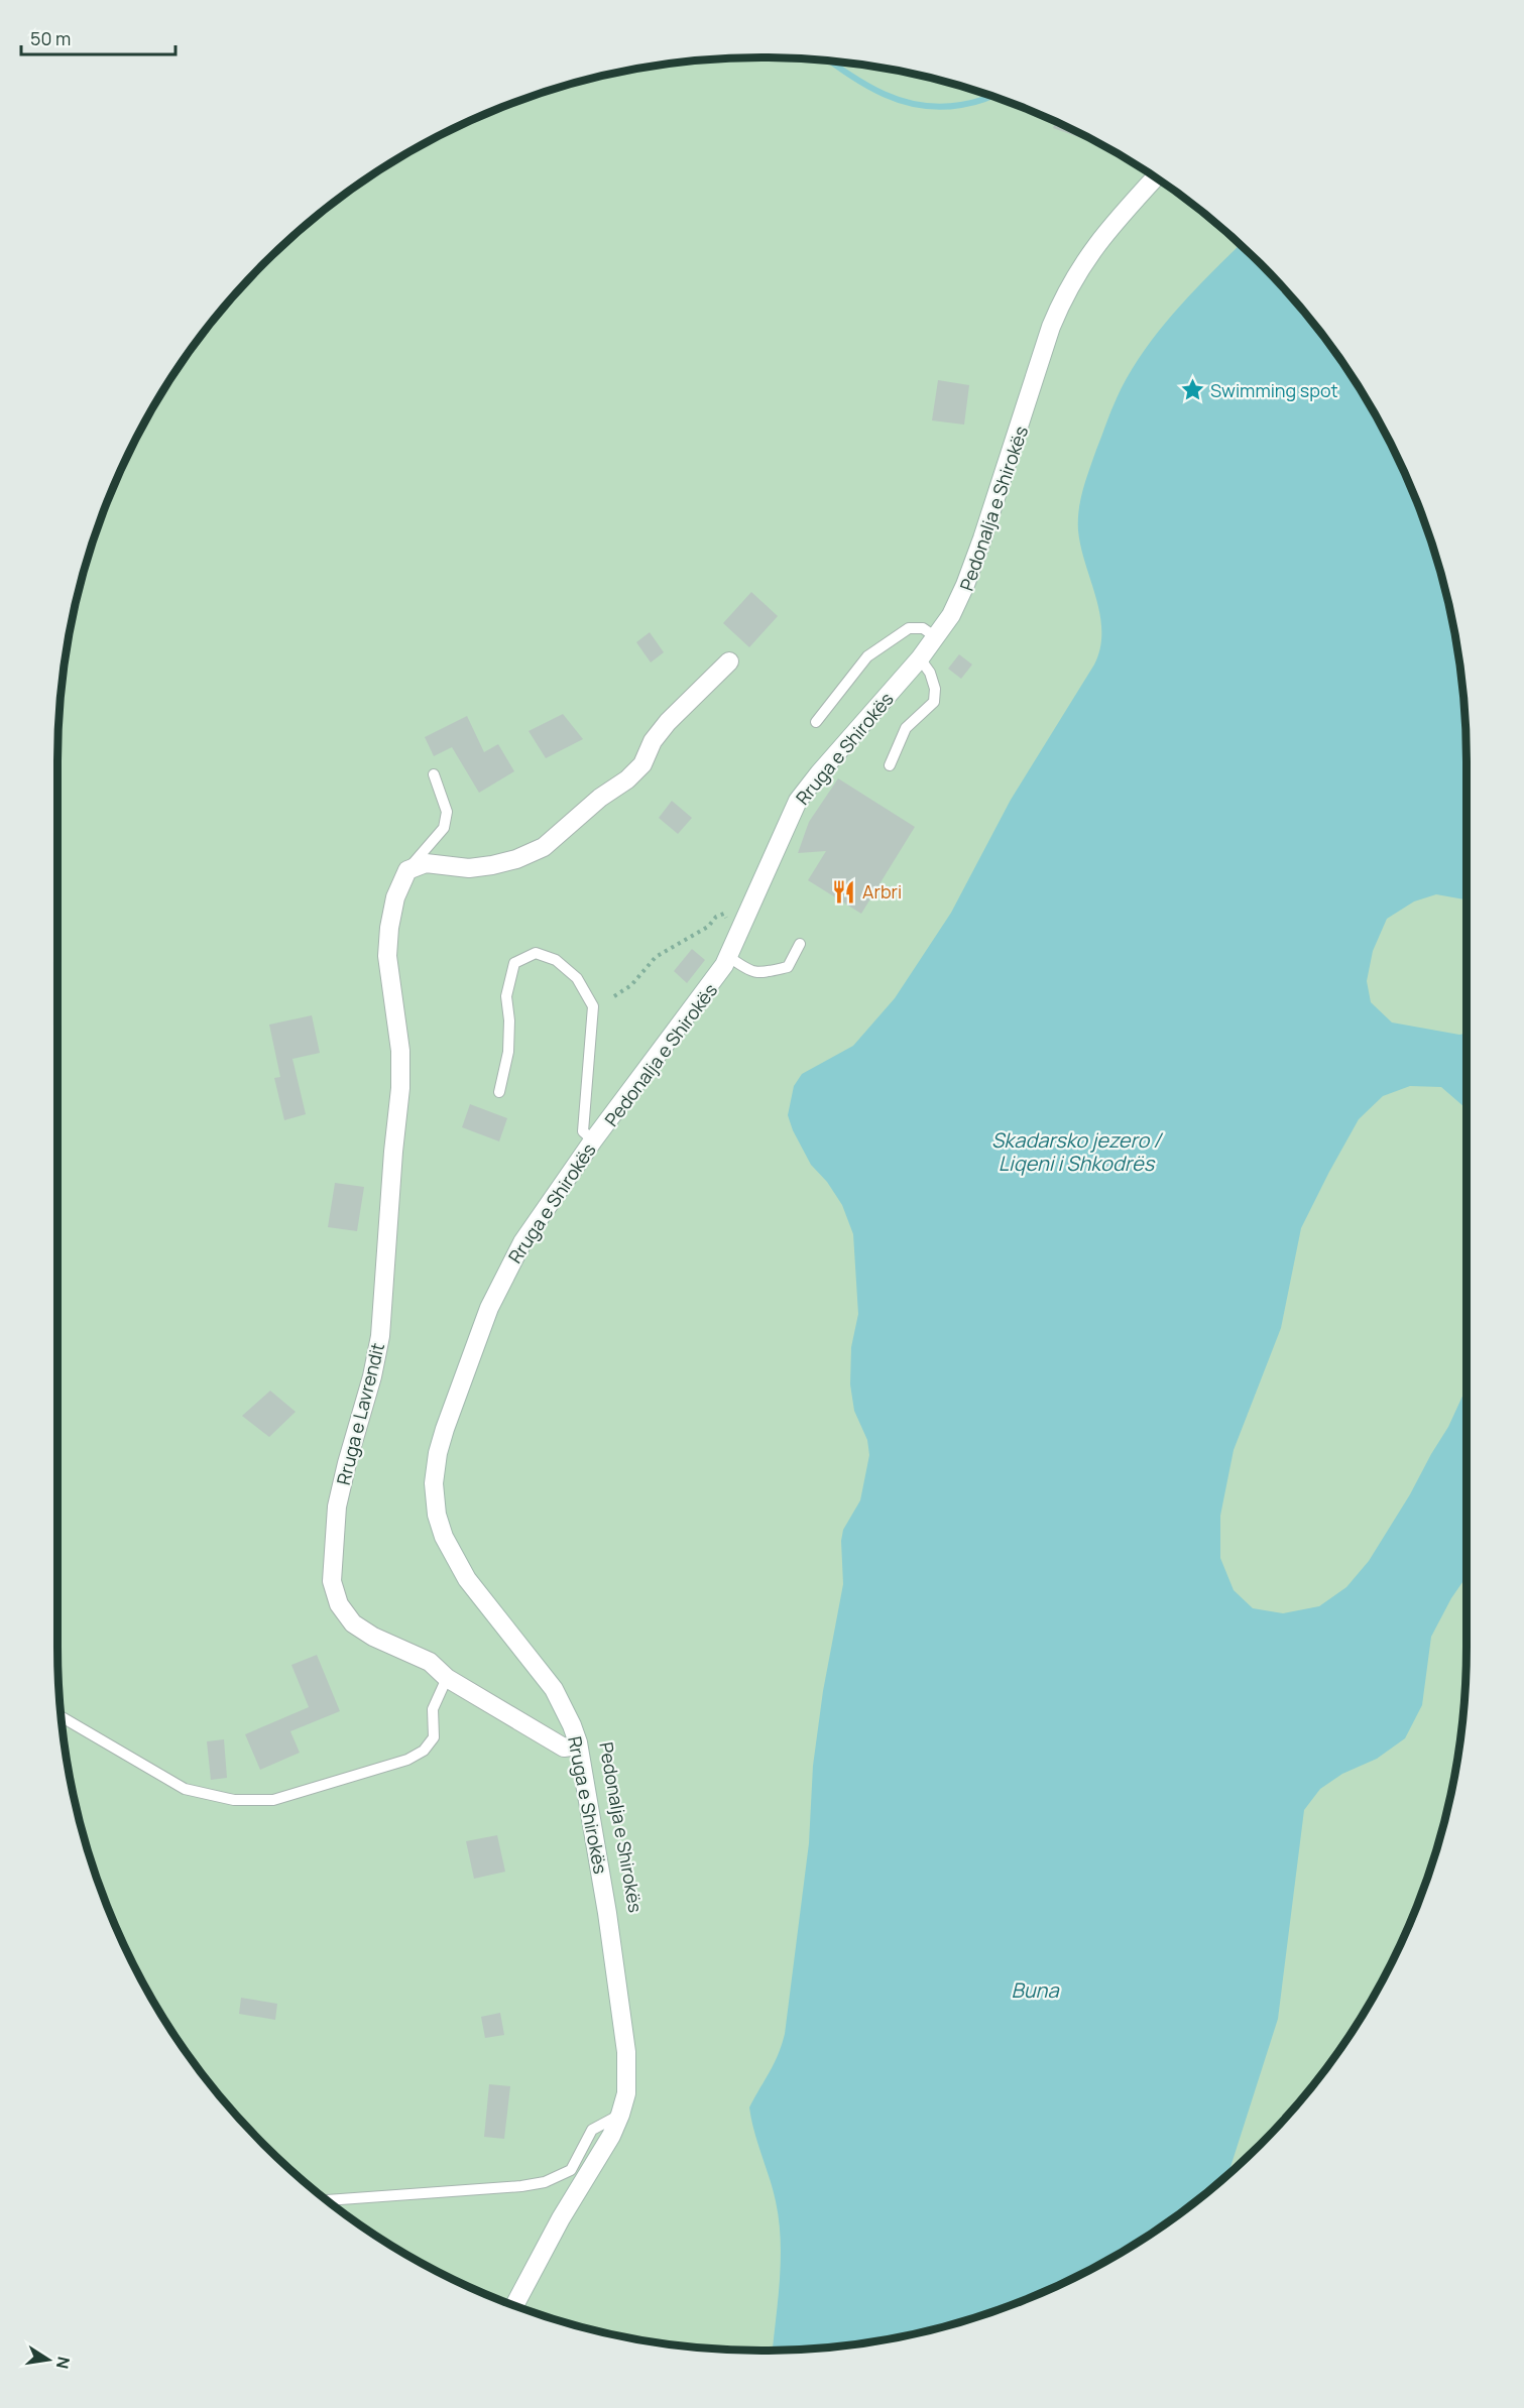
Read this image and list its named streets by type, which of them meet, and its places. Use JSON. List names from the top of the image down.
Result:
{
  "streets": {
    "main road": ["Rruga e Shirokës", "Rruga e Lavrendit"]
  },
  "crossings": [
    ["Rruga e Shirokës", "Rruga e Lavrendit"]
  ],
  "water": ["Skadarsko jezero / Liqeni i Shkodrës", "Buna"],
  "places": {
    "place": ["Swimming spot"],
    "restaurant": ["Arbri"]
  },
  "scale_bar": "50 m",
  "north": "right"
}
